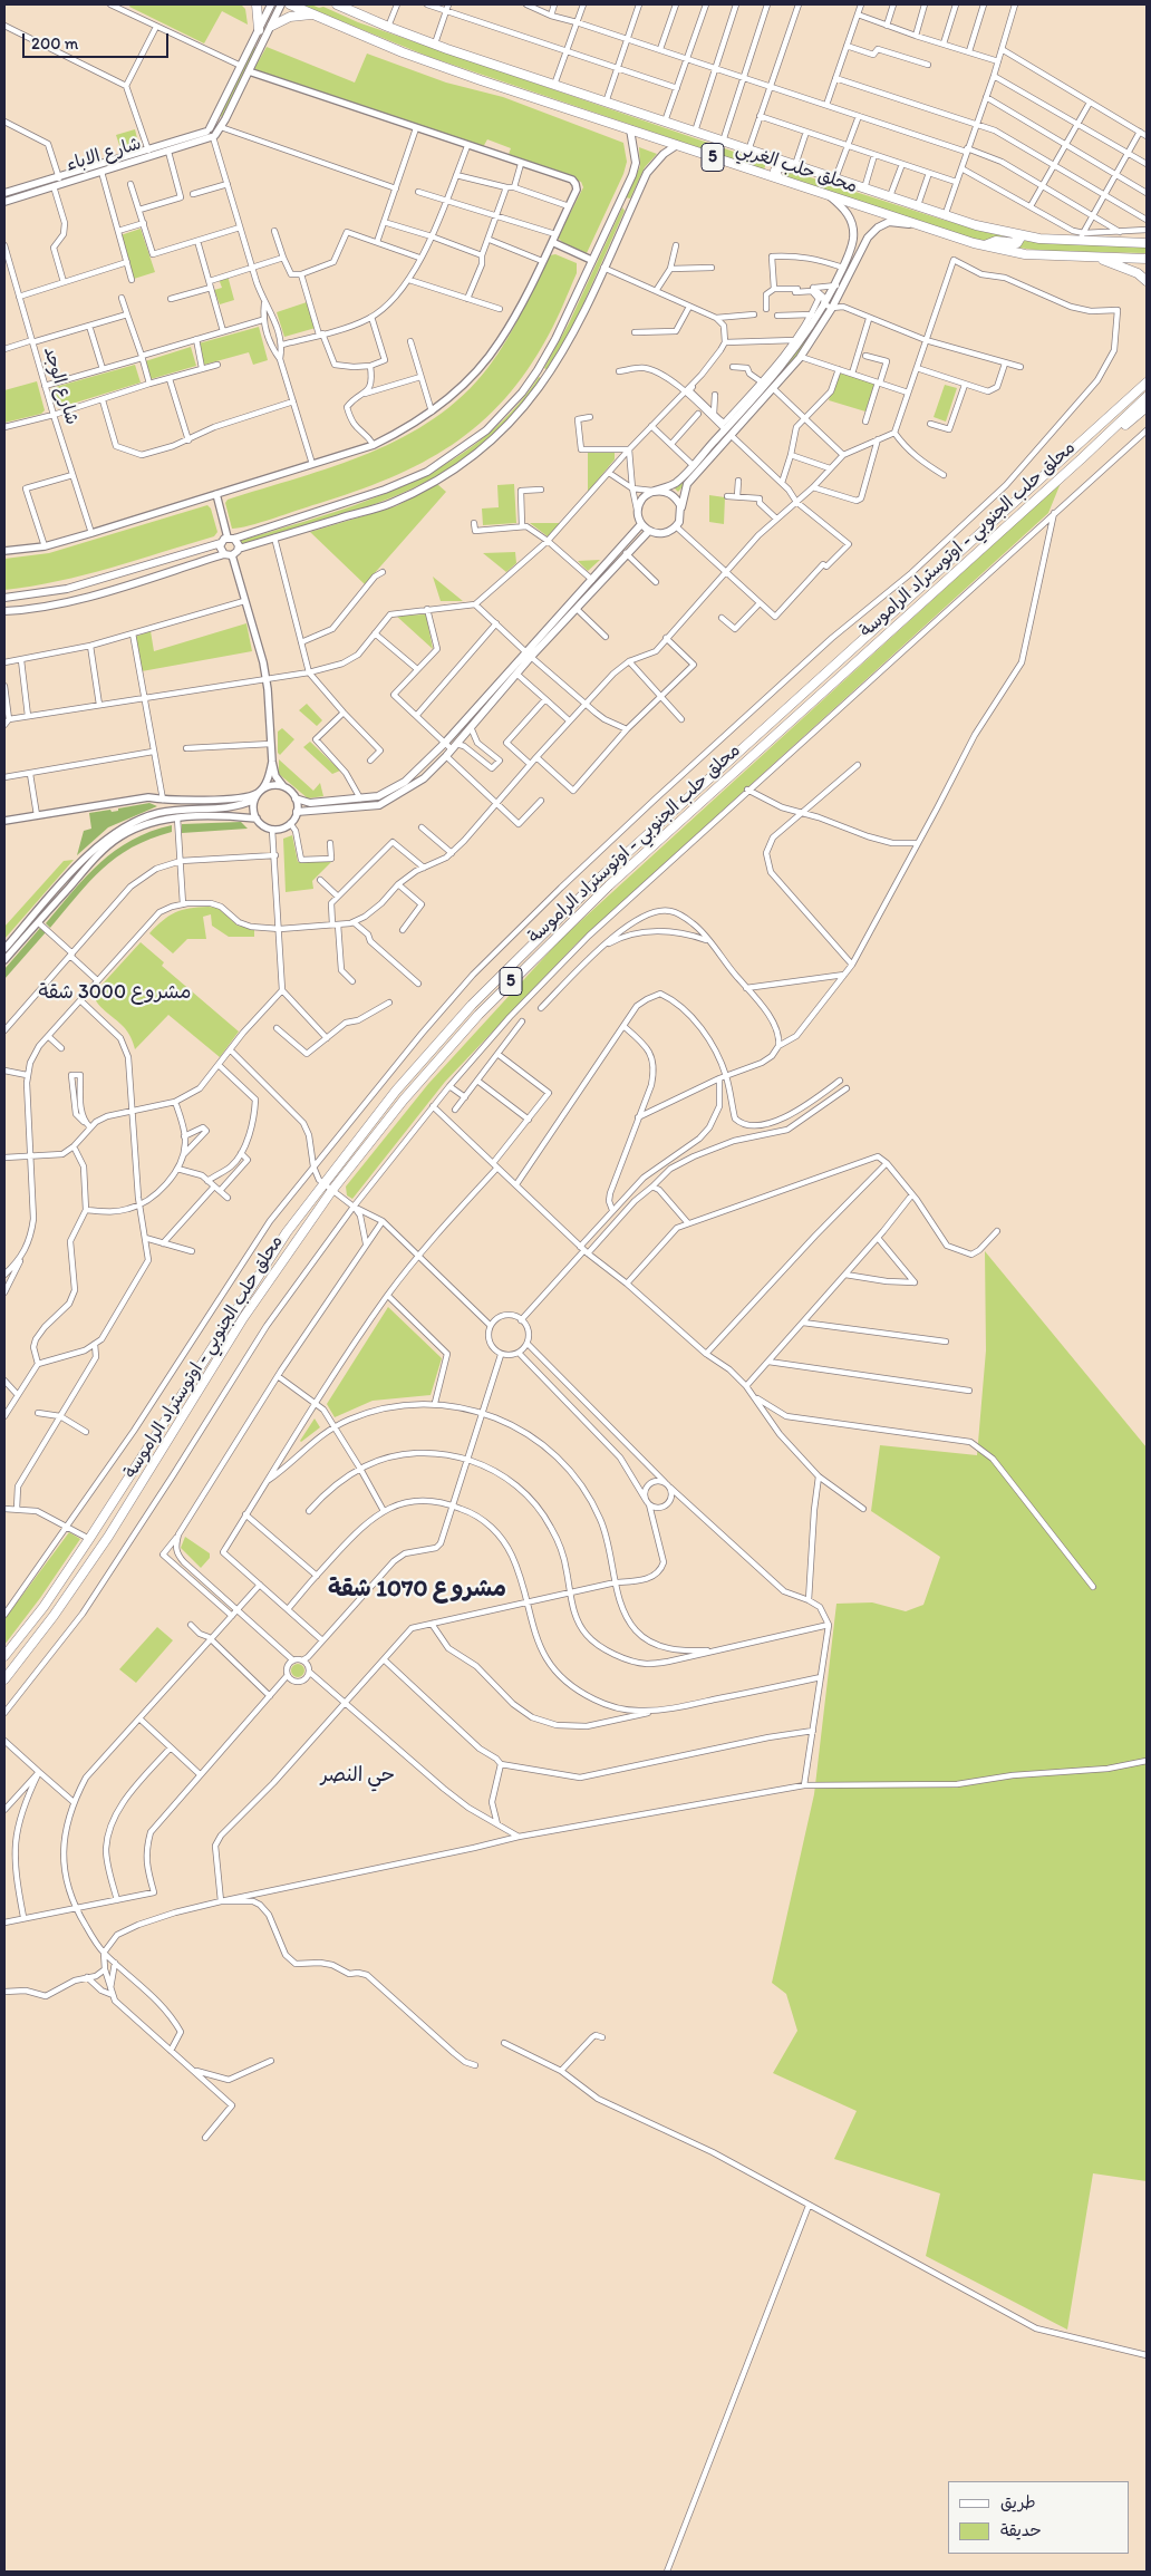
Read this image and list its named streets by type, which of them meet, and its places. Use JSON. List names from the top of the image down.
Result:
{
  "streets": {
    "highway": ["5", "محلق حلب الغربي", "محلق حلب الجنوبي - اوتوستراد الراموسة"],
    "main road": ["شارع الاباء"],
    "street": ["شارع الوجد"]
  },
  "districts": ["مشروع 3000 شقة", "مشروع 1070 شقة", "حي النصر"],
  "legend": ["طريق", "حديقة"],
  "scale_bar": "200 m"
}
